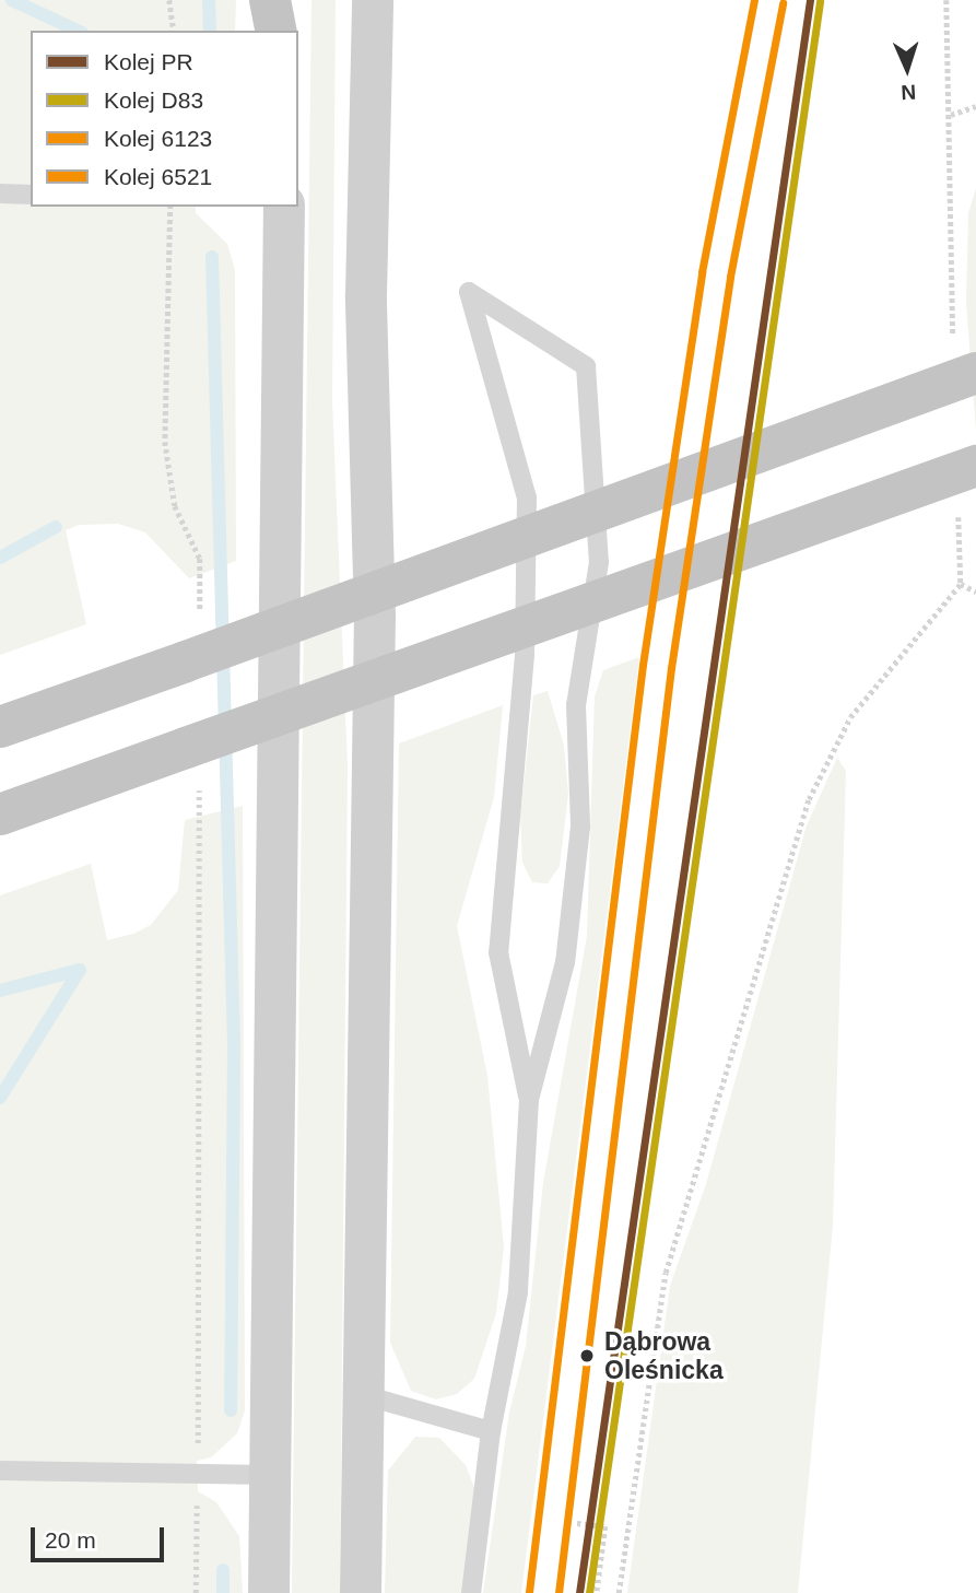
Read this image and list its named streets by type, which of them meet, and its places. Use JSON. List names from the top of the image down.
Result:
{
  "places": ["Dąbrowa Oleśnicka"],
  "lines": [
    "rail line PR",
    "rail line 6123",
    "rail line D83",
    "rail line 6521"
  ],
  "legend": [
    "Kolej PR",
    "Kolej D83",
    "Kolej 6123",
    "Kolej 6521"
  ],
  "scale_bar": "20 m",
  "north": "bottom"
}
